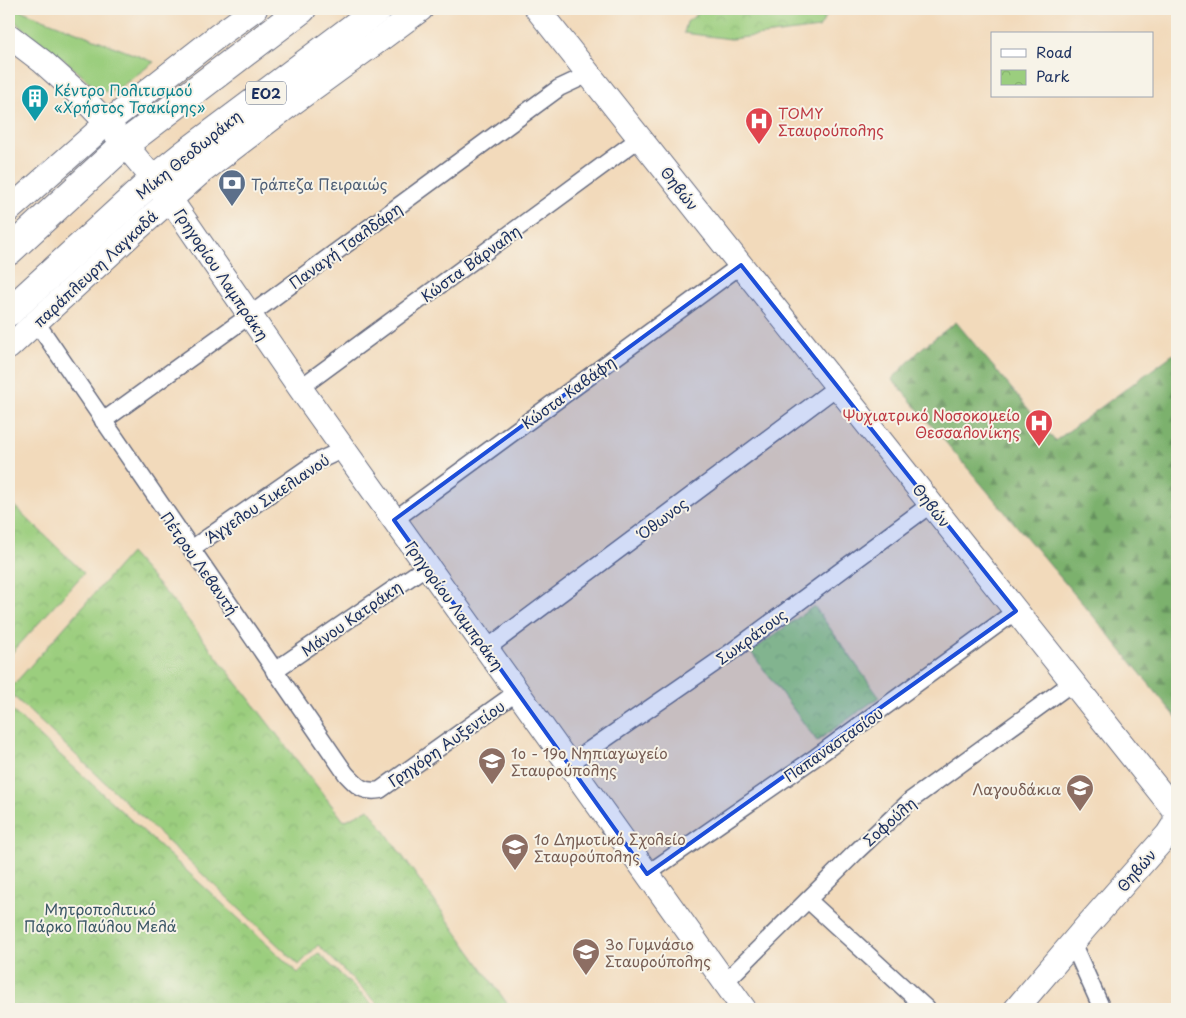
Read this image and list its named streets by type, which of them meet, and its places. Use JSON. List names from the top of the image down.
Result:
{
  "streets": {
    "highway": ["ΕΟ2", "Μίκη Θεοδωράκη"],
    "street": [
      "Θηβών",
      "Παναγή Τσαλδάρη",
      "Κώστα Βάρναλη",
      "παράπλευρη Λαγκαδά",
      "Γρηγορίου Λαμπράκη",
      "Κώστα Καβάφη",
      "Άγγελου Σικελιανού",
      "Όθωνος",
      "Πέτρου Λεβαντή",
      "Μάνου Κατράκη",
      "Σωκράτους",
      "Γρηγόρη Αυξεντίου",
      "Παπαναστασίου",
      "Σοφούλη"
    ]
  },
  "crossings": [
    ["Μίκη Θεοδωράκη", "παράπλευρη Λαγκαδά"],
    ["Μίκη Θεοδωράκη", "Γρηγορίου Λαμπράκη"],
    ["Θηβών", "Παναγή Τσαλδάρη"],
    ["Θηβών", "Κώστα Βάρναλη"],
    ["Θηβών", "Κώστα Καβάφη"],
    ["Θηβών", "Όθωνος"],
    ["Θηβών", "Σωκράτους"],
    ["Θηβών", "Παπαναστασίου"],
    ["Θηβών", "Σοφούλη"],
    ["Παναγή Τσαλδάρη", "Γρηγορίου Λαμπράκη"],
    ["Παναγή Τσαλδάρη", "Πέτρου Λεβαντή"],
    ["Κώστα Βάρναλη", "Γρηγορίου Λαμπράκη"],
    ["παράπλευρη Λαγκαδά", "Γρηγορίου Λαμπράκη"],
    ["παράπλευρη Λαγκαδά", "Πέτρου Λεβαντή"],
    ["Γρηγορίου Λαμπράκη", "Κώστα Καβάφη"],
    ["Γρηγορίου Λαμπράκη", "Άγγελου Σικελιανού"],
    ["Γρηγορίου Λαμπράκη", "Όθωνος"],
    ["Γρηγορίου Λαμπράκη", "Μάνου Κατράκη"],
    ["Γρηγορίου Λαμπράκη", "Σωκράτους"],
    ["Γρηγορίου Λαμπράκη", "Γρηγόρη Αυξεντίου"],
    ["Γρηγορίου Λαμπράκη", "Παπαναστασίου"],
    ["Γρηγορίου Λαμπράκη", "Σοφούλη"],
    ["Άγγελου Σικελιανού", "Πέτρου Λεβαντή"],
    ["Πέτρου Λεβαντή", "Μάνου Κατράκη"],
    ["Πέτρου Λεβαντή", "Γρηγόρη Αυξεντίου"]
  ],
  "parks": ["Μητροπολιτικό Πάρκο Παύλου Μελά"],
  "places": {
    "building": ["Κέντρο Πολιτισμού «Χρήστος Τσακίρης»"],
    "hospital": ["ΤΟΜΥ Σταυρούπολης", "Ψυχιατρικό Νοσοκομείο Θεσσαλονίκης"],
    "bank": ["Τράπεζα Πειραιώς"],
    "school or university": [
      "1o - 19o Νηπιαγωγείο Σταυρούπολης",
      "Λαγουδάκια",
      "1ο Δημοτικό Σχολείο Σταυρούπολης",
      "3ο Γυμνάσιο Σταυρούπολης"
    ]
  },
  "legend": ["Road", "Park"]
}
